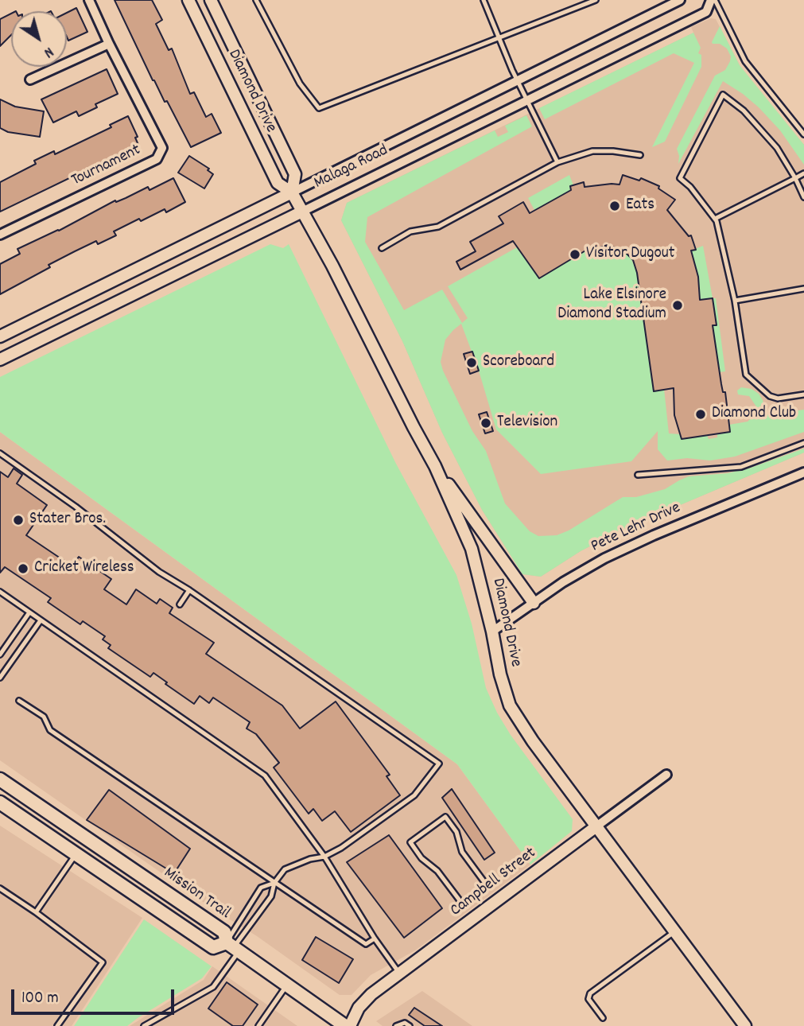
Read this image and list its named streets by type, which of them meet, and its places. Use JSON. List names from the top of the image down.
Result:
{
  "streets": {
    "main road": ["Mission Trail"],
    "street": [
      "Diamond Drive",
      "Tournament",
      "Malaga Road",
      "Pete Lehr Drive",
      "Campbell Street"
    ]
  },
  "crossings": [
    ["Diamond Drive", "Malaga Road"],
    ["Diamond Drive", "Pete Lehr Drive"],
    ["Diamond Drive", "Campbell Street"]
  ],
  "places": [
    "Eats",
    "Visitor Dugout",
    "Lake Elsinore Diamond Stadium",
    "Scoreboard",
    "Diamond Club",
    "Television",
    "Stater Bros.",
    "Cricket Wireless"
  ],
  "scale_bar": "100 m",
  "north": "bottom right"
}
